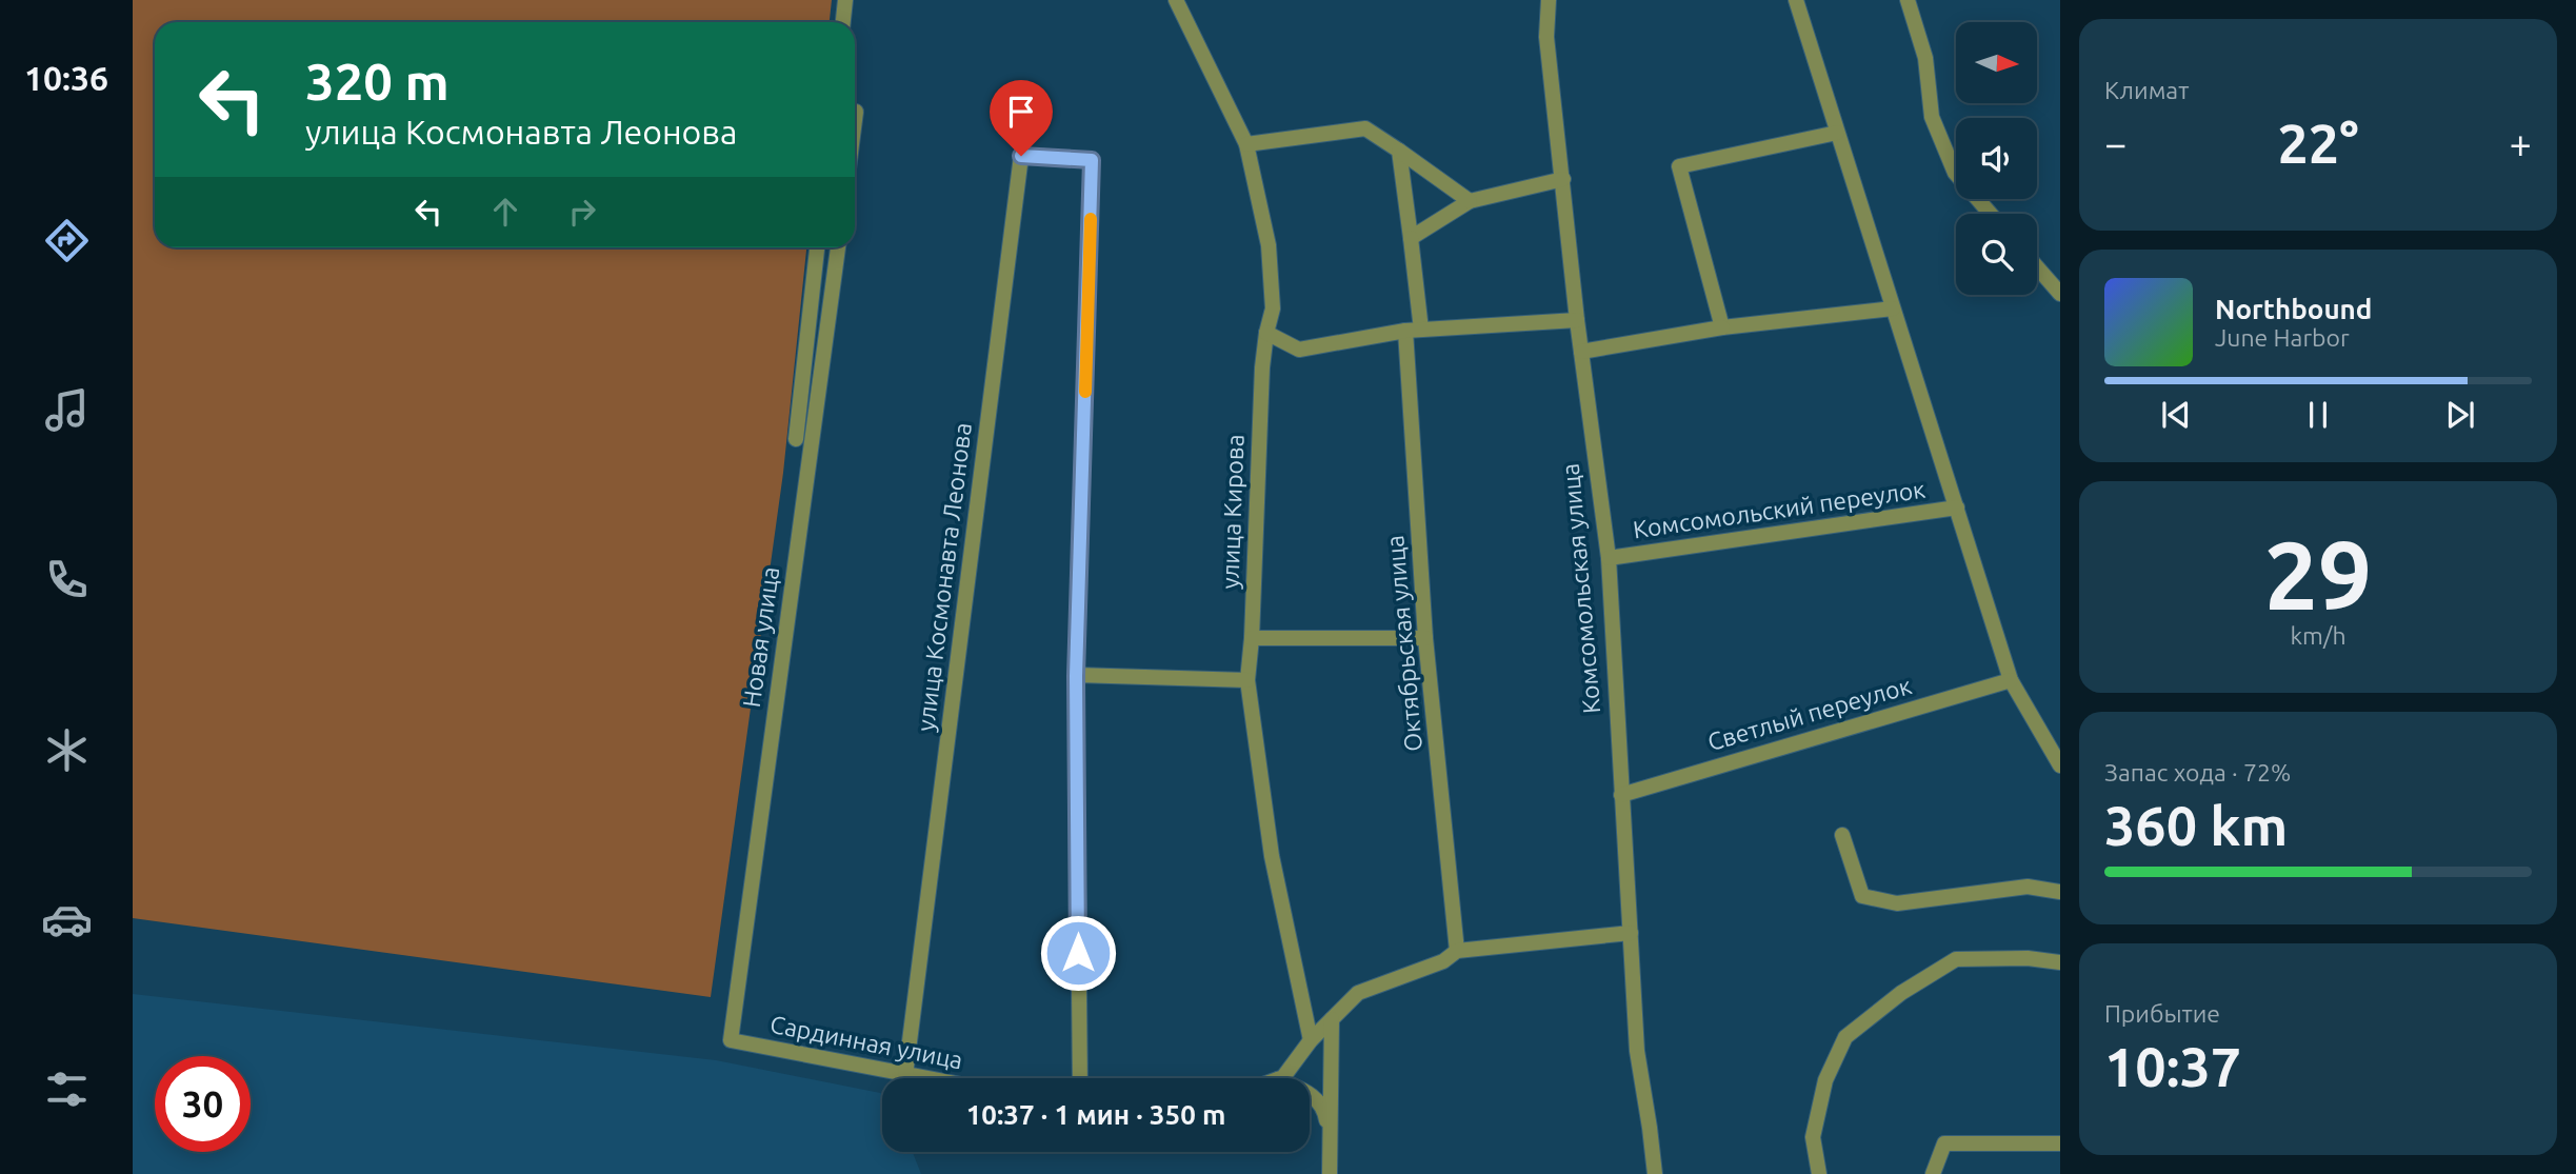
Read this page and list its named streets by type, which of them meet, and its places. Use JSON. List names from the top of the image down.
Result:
{
  "streets": {
    "street": [
      "Комсомольский переулок",
      "улица Кирова",
      "улица Космонавта Леонова",
      "Комсомольская улица",
      "Новая улица",
      "Октябрьская улица",
      "Светлый переулок",
      "Сардинная улица"
    ]
  },
  "crossings": [
    ["Комсомольский переулок", "Комсомольская улица"],
    ["улица Космонавта Леонова", "Сардинная улица"],
    ["Комсомольская улица", "Светлый переулок"],
    ["Новая улица", "Сардинная улица"]
  ],
  "north": "right",
  "page": {
    "tabs": "10:36",
    "tile": [
      "Климат",
      ["29", "km/h"],
      ["Запас хода · 72%", "360 km"],
      ["Прибытие", "10:37"]
    ],
    "turn": ["320 m", "улица Космонавта Леонова"],
    "heat": ["−", "22°", "+"],
    "song": ["Northbound", "June Harbor"],
    "limit": "30",
    "trip": "10:37 · 1 мин · 350 m"
  }
}
